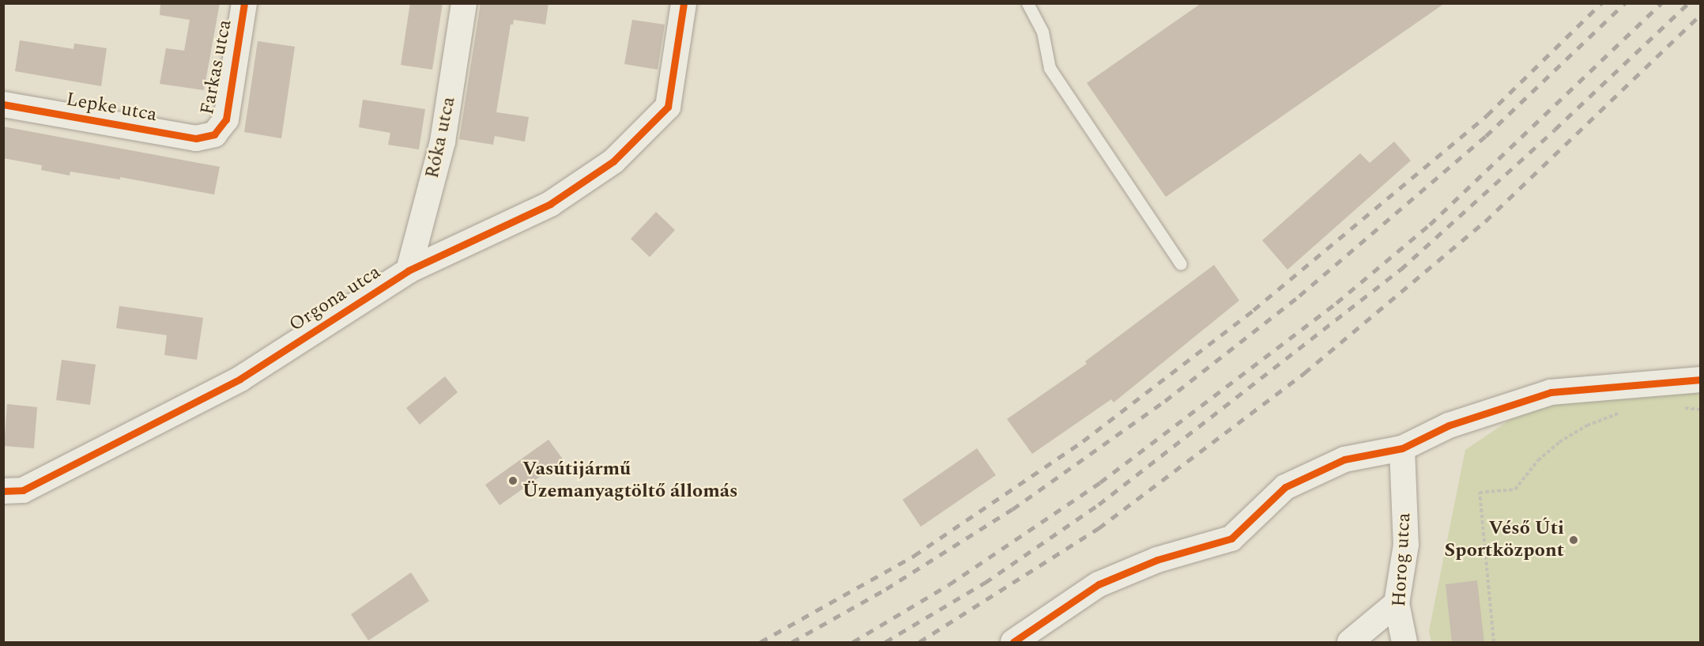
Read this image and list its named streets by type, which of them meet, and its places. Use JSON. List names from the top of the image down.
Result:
{
  "streets": {
    "street": [
      "Farkas utca",
      "Lepke utca",
      "Róka utca",
      "Orgona utca",
      "Horog utca"
    ]
  },
  "crossings": [
    ["Farkas utca", "Lepke utca"],
    ["Róka utca", "Orgona utca"]
  ],
  "places": ["Vasútijármű Üzemanyagtöltő állomás", "Véső Úti Sportközpont"]
}
